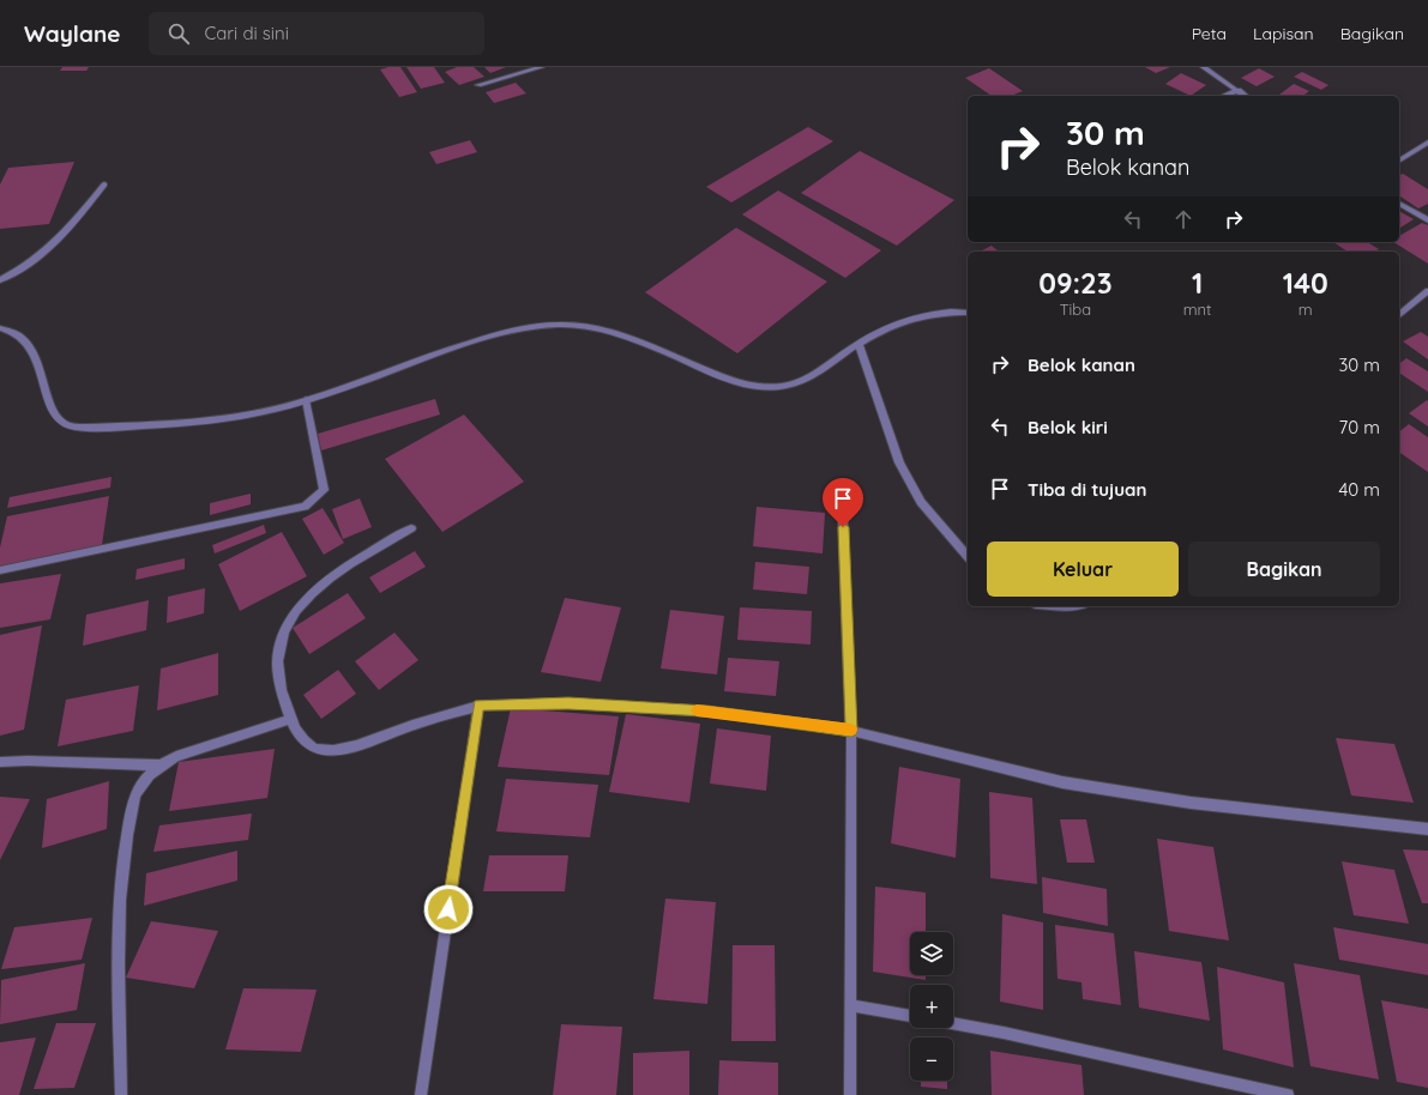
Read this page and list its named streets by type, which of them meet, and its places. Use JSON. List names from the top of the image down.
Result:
{
  "page": {
    "header": "Waylane",
    "search": "Cari di sini",
    "nav": ["Peta", "Lapisan", "Bagikan"],
    "turn": ["30 m", "Belok kanan"],
    "eta": [
      "09:23",
      "Tiba",
      "1",
      "mnt",
      "140",
      "m"
    ],
    "list": [
      {
        "name": "Belok kanan",
        "value": "30 m"
      },
      {
        "name": "Belok kiri",
        "value": "70 m"
      },
      {
        "name": "Tiba di tujuan",
        "value": "40 m"
      }
    ],
    "buttons": ["Keluar", "Bagikan"],
    "map_buttons": ["+", "−"]
  }
}
